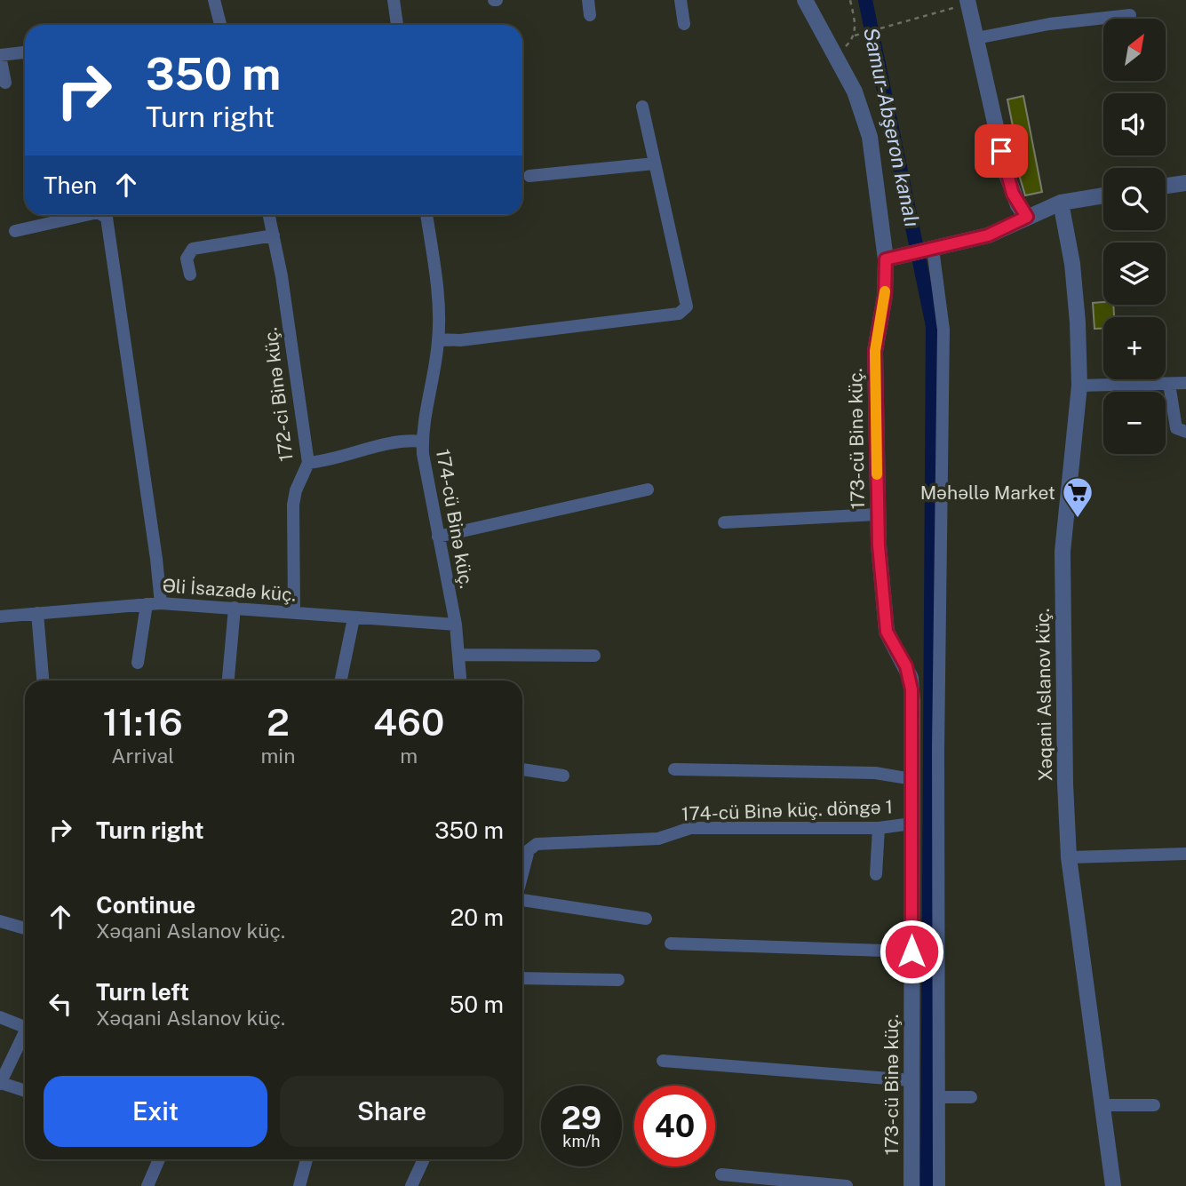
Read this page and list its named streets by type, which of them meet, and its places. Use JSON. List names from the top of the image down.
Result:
{
  "streets": {
    "street": [
      "172-ci Binə küç.",
      "173-cü Binə küç.",
      "174-cü Binə küç.",
      "Əli İsazadə küç.",
      "Xəqani Aslanov küç.",
      "174-cü Binə küç. döngə 1"
    ]
  },
  "crossings": [
    ["172-ci Binə küç.", "Əli İsazadə küç."],
    ["173-cü Binə küç.", "174-cü Binə küç. döngə 1"],
    ["174-cü Binə küç.", "Əli İsazadə küç."]
  ],
  "water": ["Samur-Abşeron kanalı"],
  "places": {
    "supermarket": ["Məhəllə Market"]
  },
  "north": "top right",
  "page": {
    "map_buttons": ["+", "−"],
    "turn": ["350 m", "Turn right"],
    "then": "Then",
    "eta": [
      "11:16",
      "Arrival",
      "2",
      "min",
      "460",
      "m"
    ],
    "list": [
      {
        "name": "Turn right",
        "value": "350 m"
      },
      {
        "name": "Continue",
        "note": "Xəqani Aslanov küç.",
        "value": "20 m"
      },
      {
        "name": "Turn left",
        "note": "Xəqani Aslanov küç.",
        "value": "50 m"
      }
    ],
    "buttons": ["Exit", "Share"],
    "speed": "29 km/h",
    "limit": "40"
  }
}
